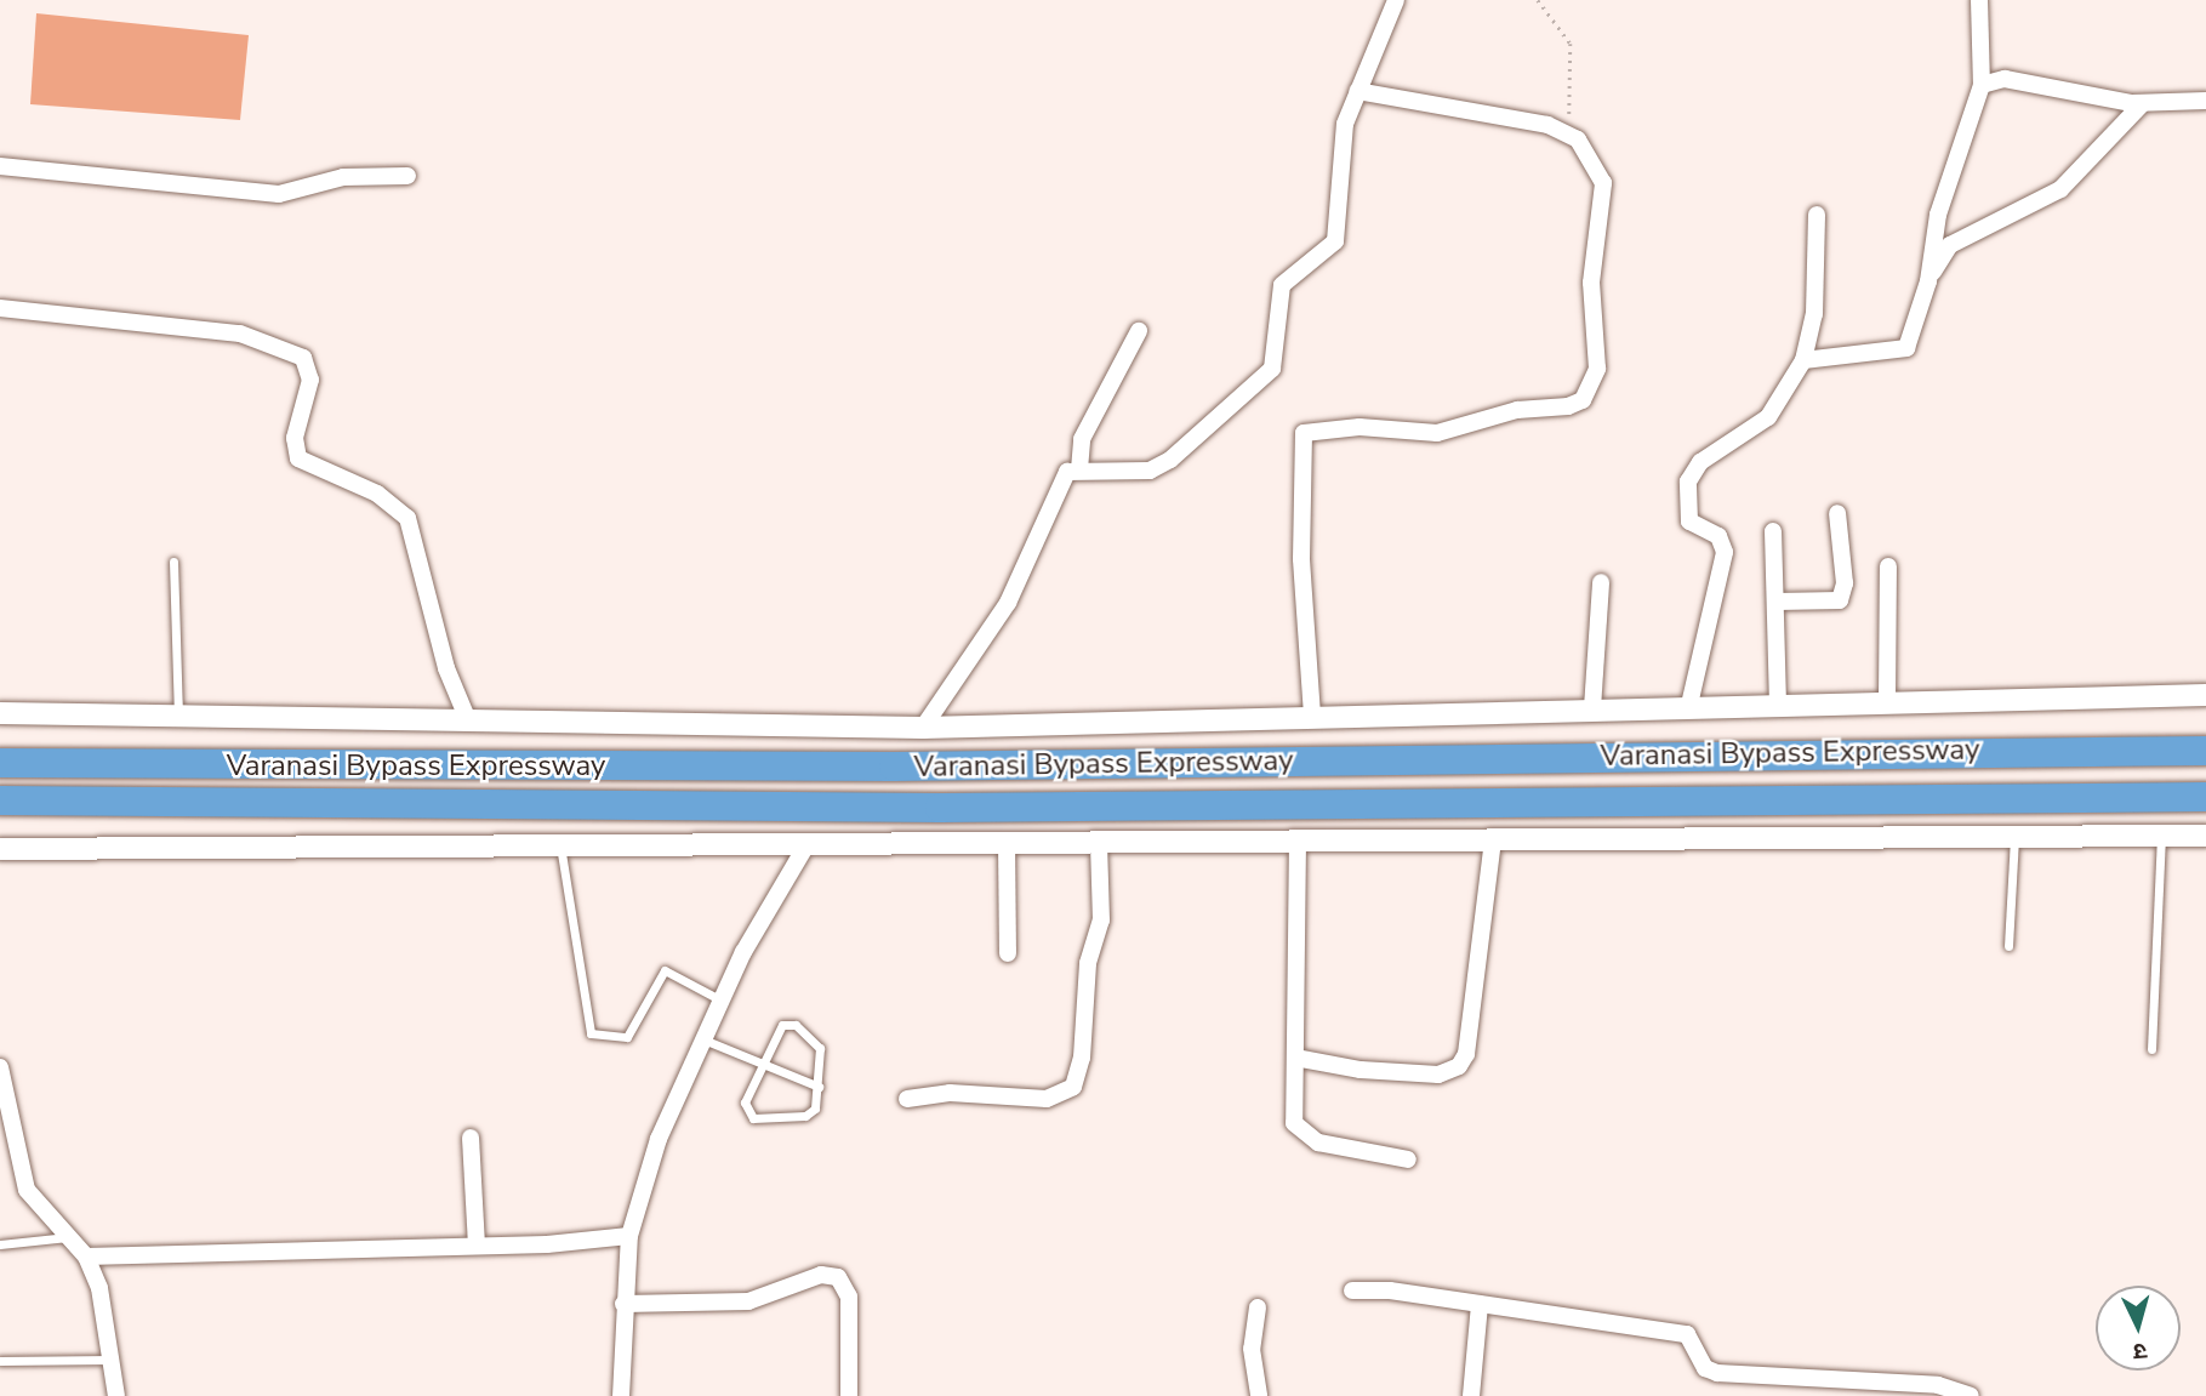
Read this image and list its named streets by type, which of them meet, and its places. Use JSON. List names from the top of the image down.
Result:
{
  "streets": {
    "highway": ["Varanasi Bypass Expressway"]
  },
  "north": "bottom"
}
